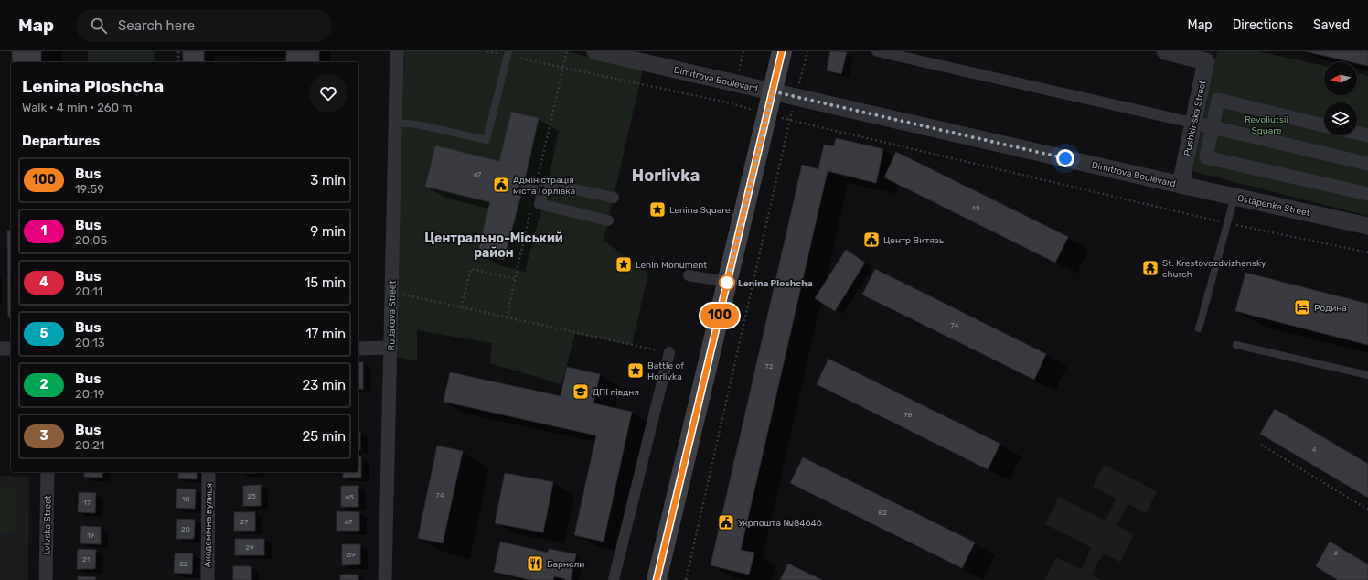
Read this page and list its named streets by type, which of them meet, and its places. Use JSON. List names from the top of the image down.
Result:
{
  "streets": {
    "street": [
      "Dimitrova Boulevard",
      "Pushkinska Street",
      "Ostapenka Street",
      "Rudakova Street",
      "Lvivska Street",
      "Академічна вулиця"
    ]
  },
  "crossings": [
    ["Dimitrova Boulevard", "Pushkinska Street"],
    ["Dimitrova Boulevard", "Ostapenka Street"],
    ["Pushkinska Street", "Ostapenka Street"]
  ],
  "districts": ["Horlivka", "Центрально-Міський район"],
  "parks": ["Revoliutsii Square"],
  "places": {
    "public building": ["Адміністрація міста Горлівка", "Центр Витязь", "Укрпошта №84646"],
    "place": ["Lenina Square", "Lenin Monument", "Battle of Horlivka"],
    "temple": ["St. Krestovozdvizhensky church"],
    "other": ["Lenina Ploshcha"],
    "hotel": ["Родина"],
    "school or university": ["ДПІ півдня"],
    "restaurant": ["Барнсли"]
  },
  "lines": ["bus line 100"],
  "house_numbers": [
    "67",
    "45",
    "74",
    "72",
    "78",
    "4",
    "74",
    "25",
    "65",
    "18",
    "17",
    "82",
    "27",
    "67",
    "20",
    "19",
    "29",
    "6",
    "69",
    "21",
    "22"
  ],
  "north": "left",
  "page": {
    "header": "Map",
    "search": "Search here",
    "nav": ["Map", "Directions", "Saved"],
    "on_map": "100",
    "heading": [
      ["Lenina Ploshcha", "Walk · 4 min · 260 m"],
      "Departures"
    ],
    "list": [
      {
        "mark": "100",
        "name": "Bus",
        "note": "19:59",
        "value": "3 min"
      },
      {
        "mark": "1",
        "name": "Bus",
        "note": "20:05",
        "value": "9 min"
      },
      {
        "mark": "4",
        "name": "Bus",
        "note": "20:11",
        "value": "15 min"
      },
      {
        "mark": "5",
        "name": "Bus",
        "note": "20:13",
        "value": "17 min"
      },
      {
        "mark": "2",
        "name": "Bus",
        "note": "20:19",
        "value": "23 min"
      },
      {
        "mark": "3",
        "name": "Bus",
        "note": "20:21",
        "value": "25 min"
      }
    ]
  }
}
